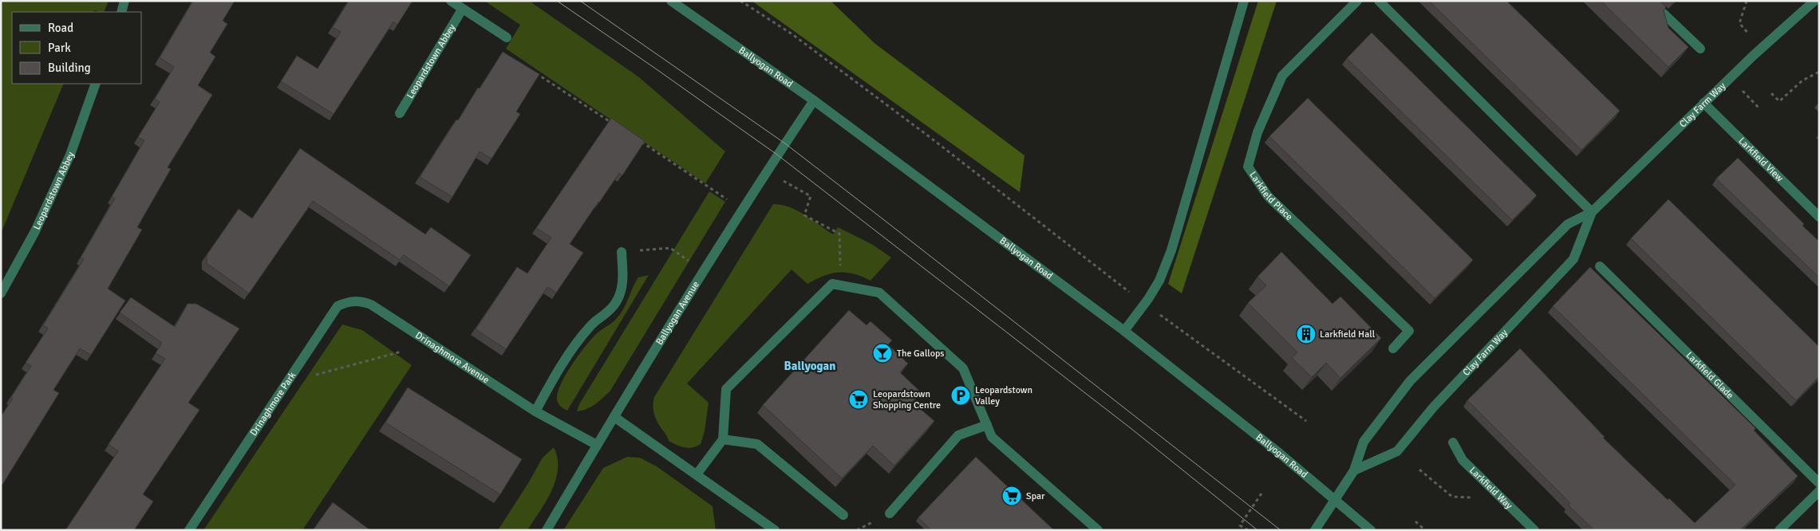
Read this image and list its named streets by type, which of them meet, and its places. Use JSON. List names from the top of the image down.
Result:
{
  "streets": {
    "street": [
      "Leopardstown Abbey",
      "Ballyogan Road",
      "Clay Farm Way",
      "Larkfield View",
      "Larkfield Place",
      "Ballyogan Avenue",
      "Drinaghmore Avenue",
      "Larkfield Glade",
      "Drinaghmore Park",
      "Larkfield Way"
    ]
  },
  "crossings": [
    ["Ballyogan Road", "Clay Farm Way"],
    ["Ballyogan Road", "Ballyogan Avenue"],
    ["Clay Farm Way", "Larkfield View"],
    ["Ballyogan Avenue", "Drinaghmore Avenue"],
    ["Drinaghmore Avenue", "Drinaghmore Park"]
  ],
  "districts": ["Ballyogan"],
  "places": {
    "building": ["Larkfield Hall"],
    "bar": ["The Gallops"],
    "parking": ["Leopardstown Valley"],
    "supermarket": ["Leopardstown Shopping Centre", "Spar"]
  },
  "legend": ["Road", "Park", "Building"]
}
